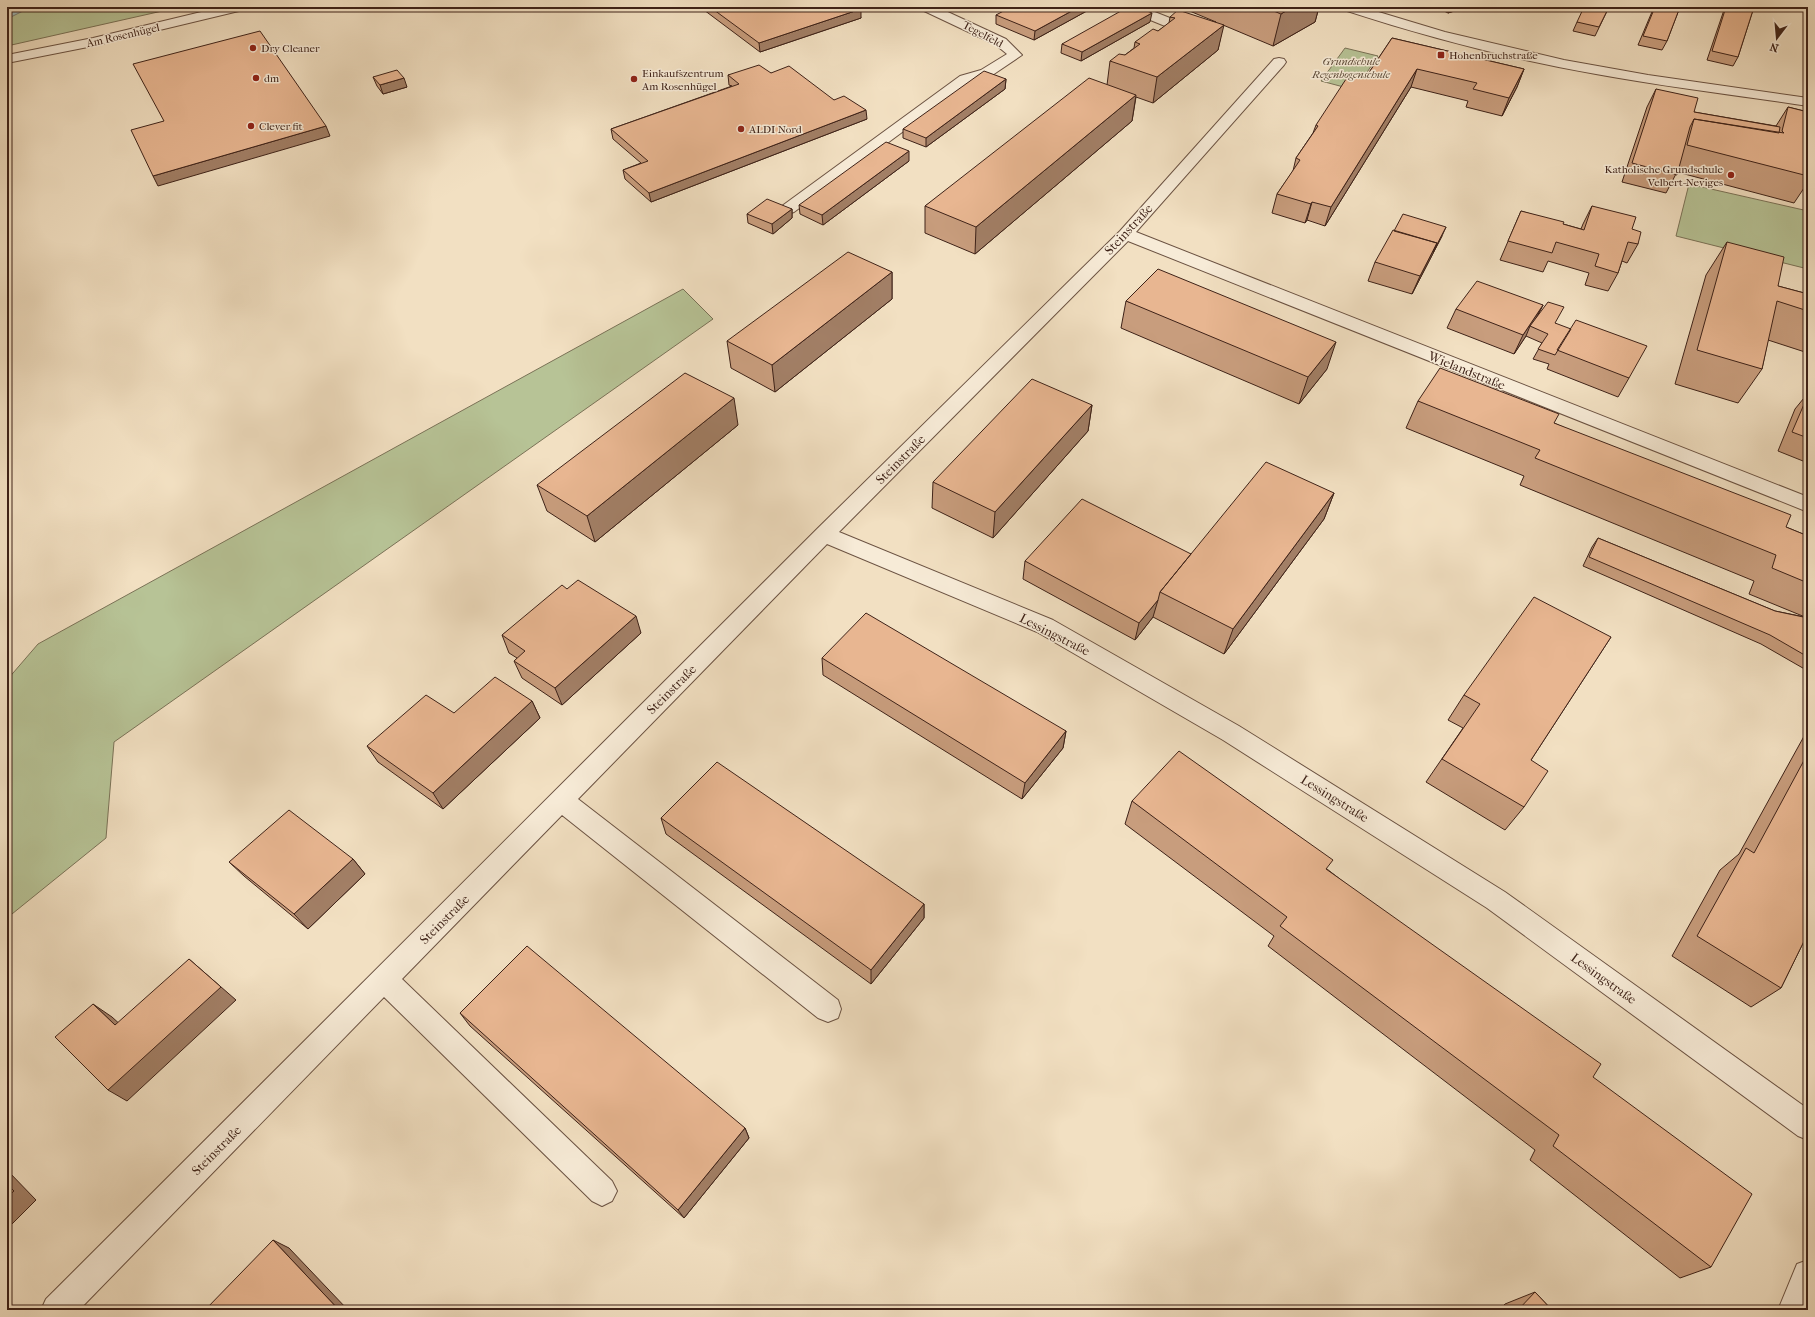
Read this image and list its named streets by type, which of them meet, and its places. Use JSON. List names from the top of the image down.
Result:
{
  "streets": {
    "street": [
      "Tegelfeld",
      "Am Rosenhügel",
      "Steinstraße",
      "Wielandstraße",
      "Lessingstraße"
    ]
  },
  "crossings": [
    ["Steinstraße", "Wielandstraße"],
    ["Steinstraße", "Lessingstraße"]
  ],
  "parks": ["Grundschule Regenbogenschule"],
  "places": {
    "other": [
      "Dry Cleaner",
      "dm",
      "Einkaufszentrum Am Rosenhügel",
      "Clever fit",
      "ALDI Nord",
      "Katholische Grundschule Velbert-Neviges"
    ],
    "transit": ["Hohenbruchstraße"]
  },
  "north": "bottom"
}
